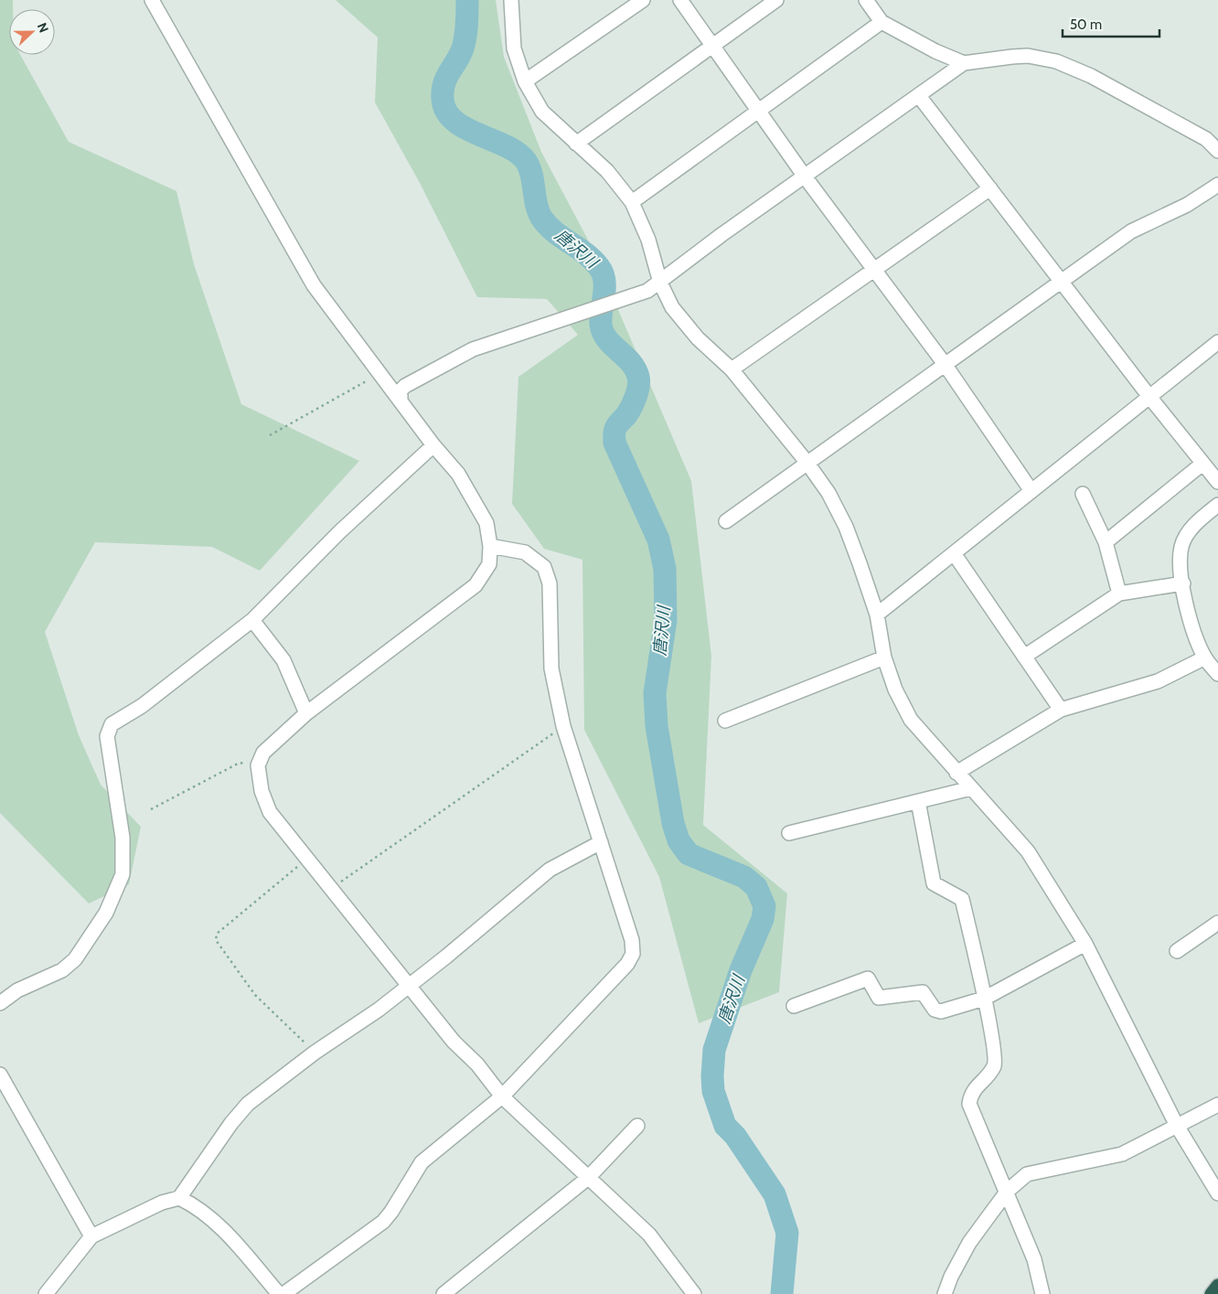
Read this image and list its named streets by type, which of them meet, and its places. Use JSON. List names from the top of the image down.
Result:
{
  "water": ["唐沢川"],
  "scale_bar": "50 m",
  "north": "right"
}
